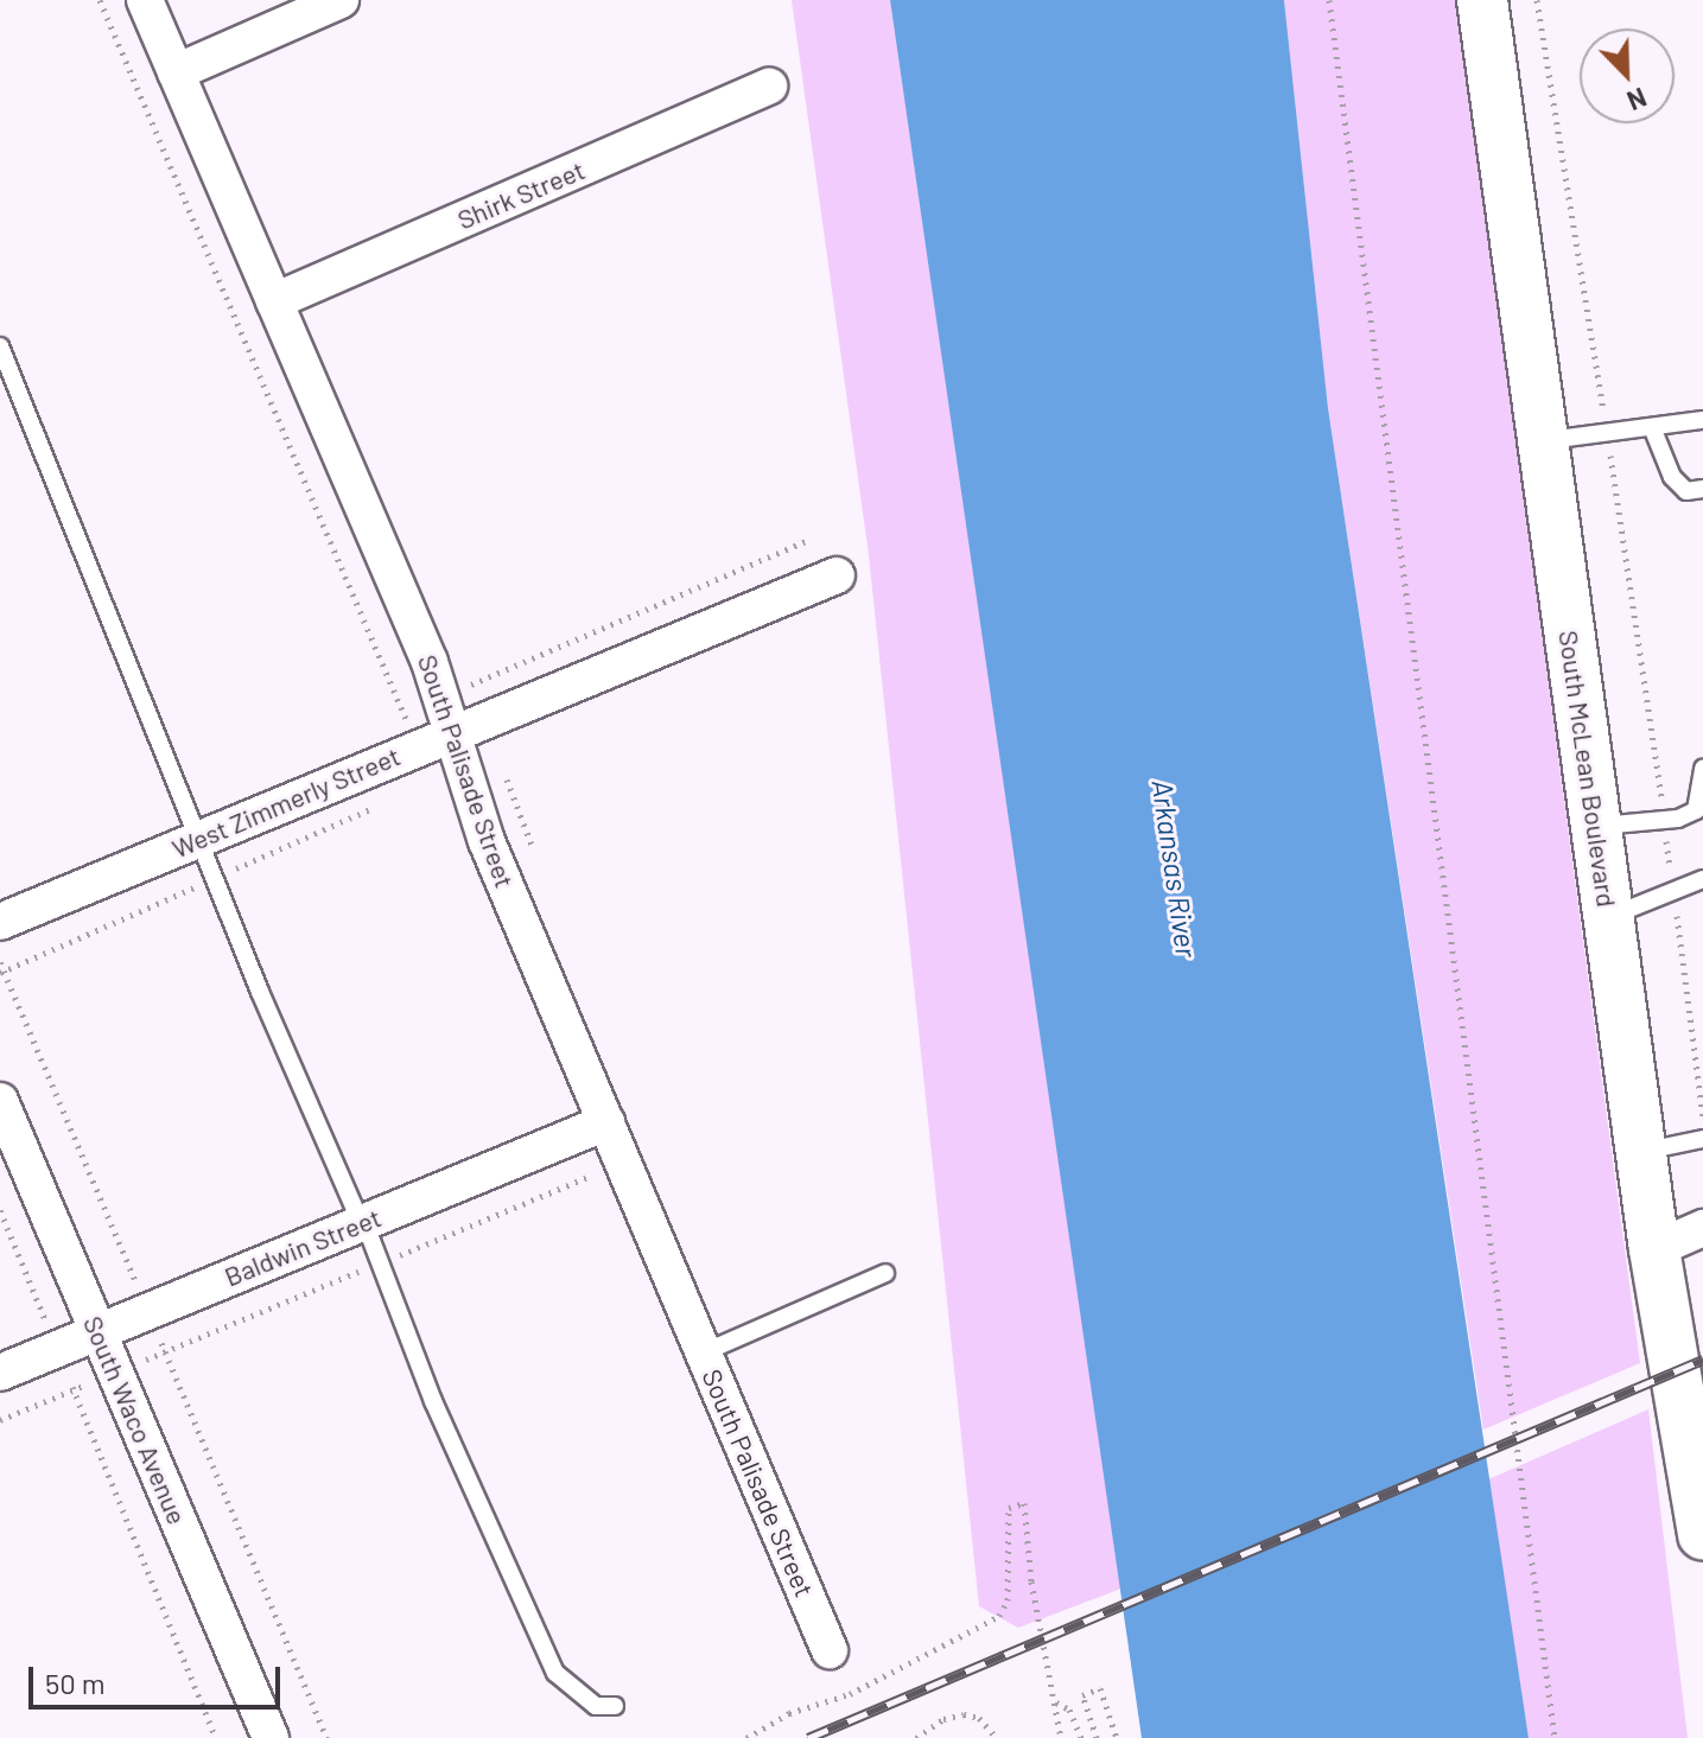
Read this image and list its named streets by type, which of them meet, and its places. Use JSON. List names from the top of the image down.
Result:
{
  "streets": {
    "main road": ["South McLean Boulevard"],
    "street": [
      "Shirk Street",
      "South Palisade Street",
      "West Zimmerly Street",
      "Baldwin Street",
      "South Waco Avenue"
    ]
  },
  "crossings": [
    ["Shirk Street", "South Palisade Street"],
    ["South Palisade Street", "West Zimmerly Street"],
    ["South Palisade Street", "Baldwin Street"],
    ["Baldwin Street", "South Waco Avenue"]
  ],
  "water": ["Arkansas River"],
  "scale_bar": "50 m",
  "north": "bottom right"
}
